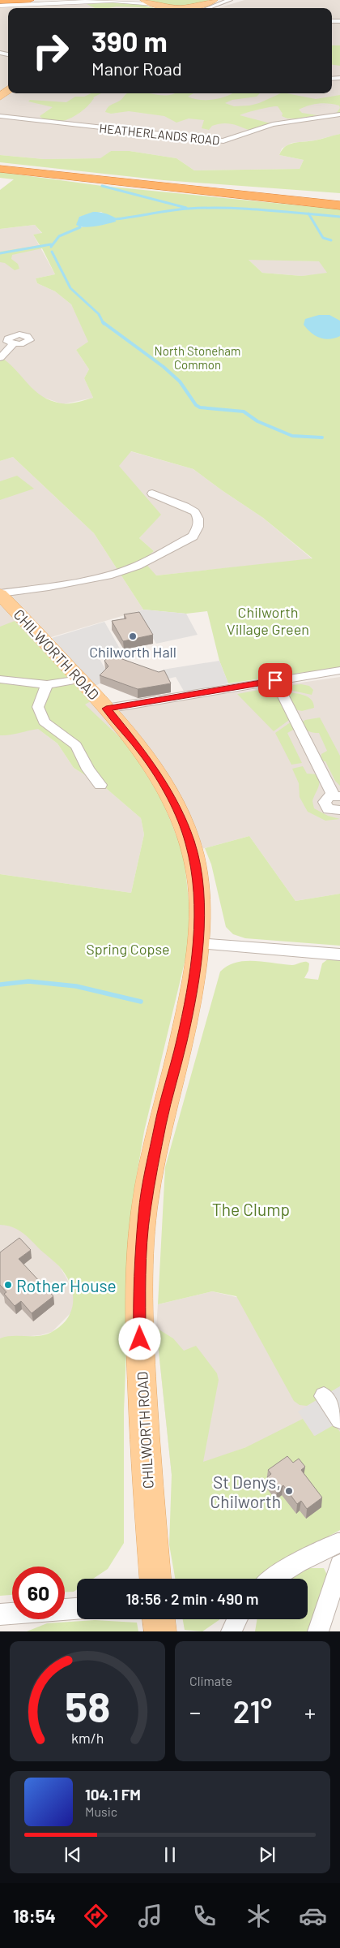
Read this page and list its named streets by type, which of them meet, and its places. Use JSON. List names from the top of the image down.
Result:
{
  "streets": {
    "main road": ["CHILWORTH ROAD"],
    "street": ["HEATHERLANDS ROAD"]
  },
  "parks": [
    "North Stoneham Common",
    "Chilworth Village Green",
    "Spring Copse",
    "The Clump"
  ],
  "places": ["Chilworth Hall", "Rother House", "St Denys, Chilworth"],
  "page": {
    "turn": ["390 m", "Manor Road"],
    "limit": "60",
    "trip": "18:56 · 2 min · 490 m",
    "tile": "Climate",
    "heat": ["−", "21°", "+"],
    "song": ["104.1 FM", "Music"],
    "tabs": "18:54",
    "gauge": ["58", "km/h"]
  }
}
